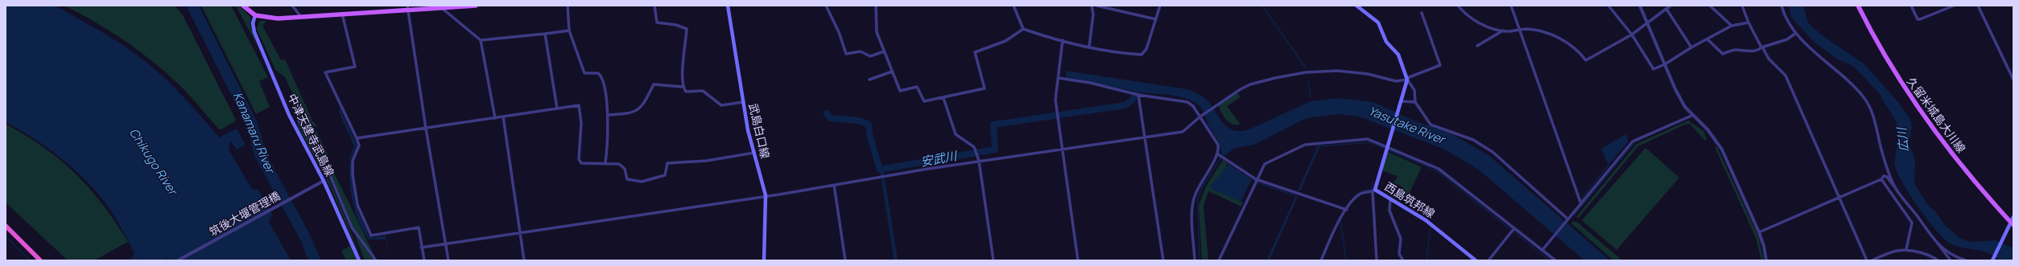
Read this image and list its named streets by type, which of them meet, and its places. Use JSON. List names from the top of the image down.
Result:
{
  "streets": {
    "main road": [
      "久留米城島大川線",
      "武島白口線",
      "中津天建寺武島線",
      "西島筑邦線"
    ],
    "street": ["筑後大堰管理橋"]
  },
  "crossings": [
    ["中津天建寺武島線", "筑後大堰管理橋"]
  ],
  "water": [
    "Yasutake River",
    "Kanamaru River",
    "広川",
    "安武川",
    "Chikugo River"
  ]
}
